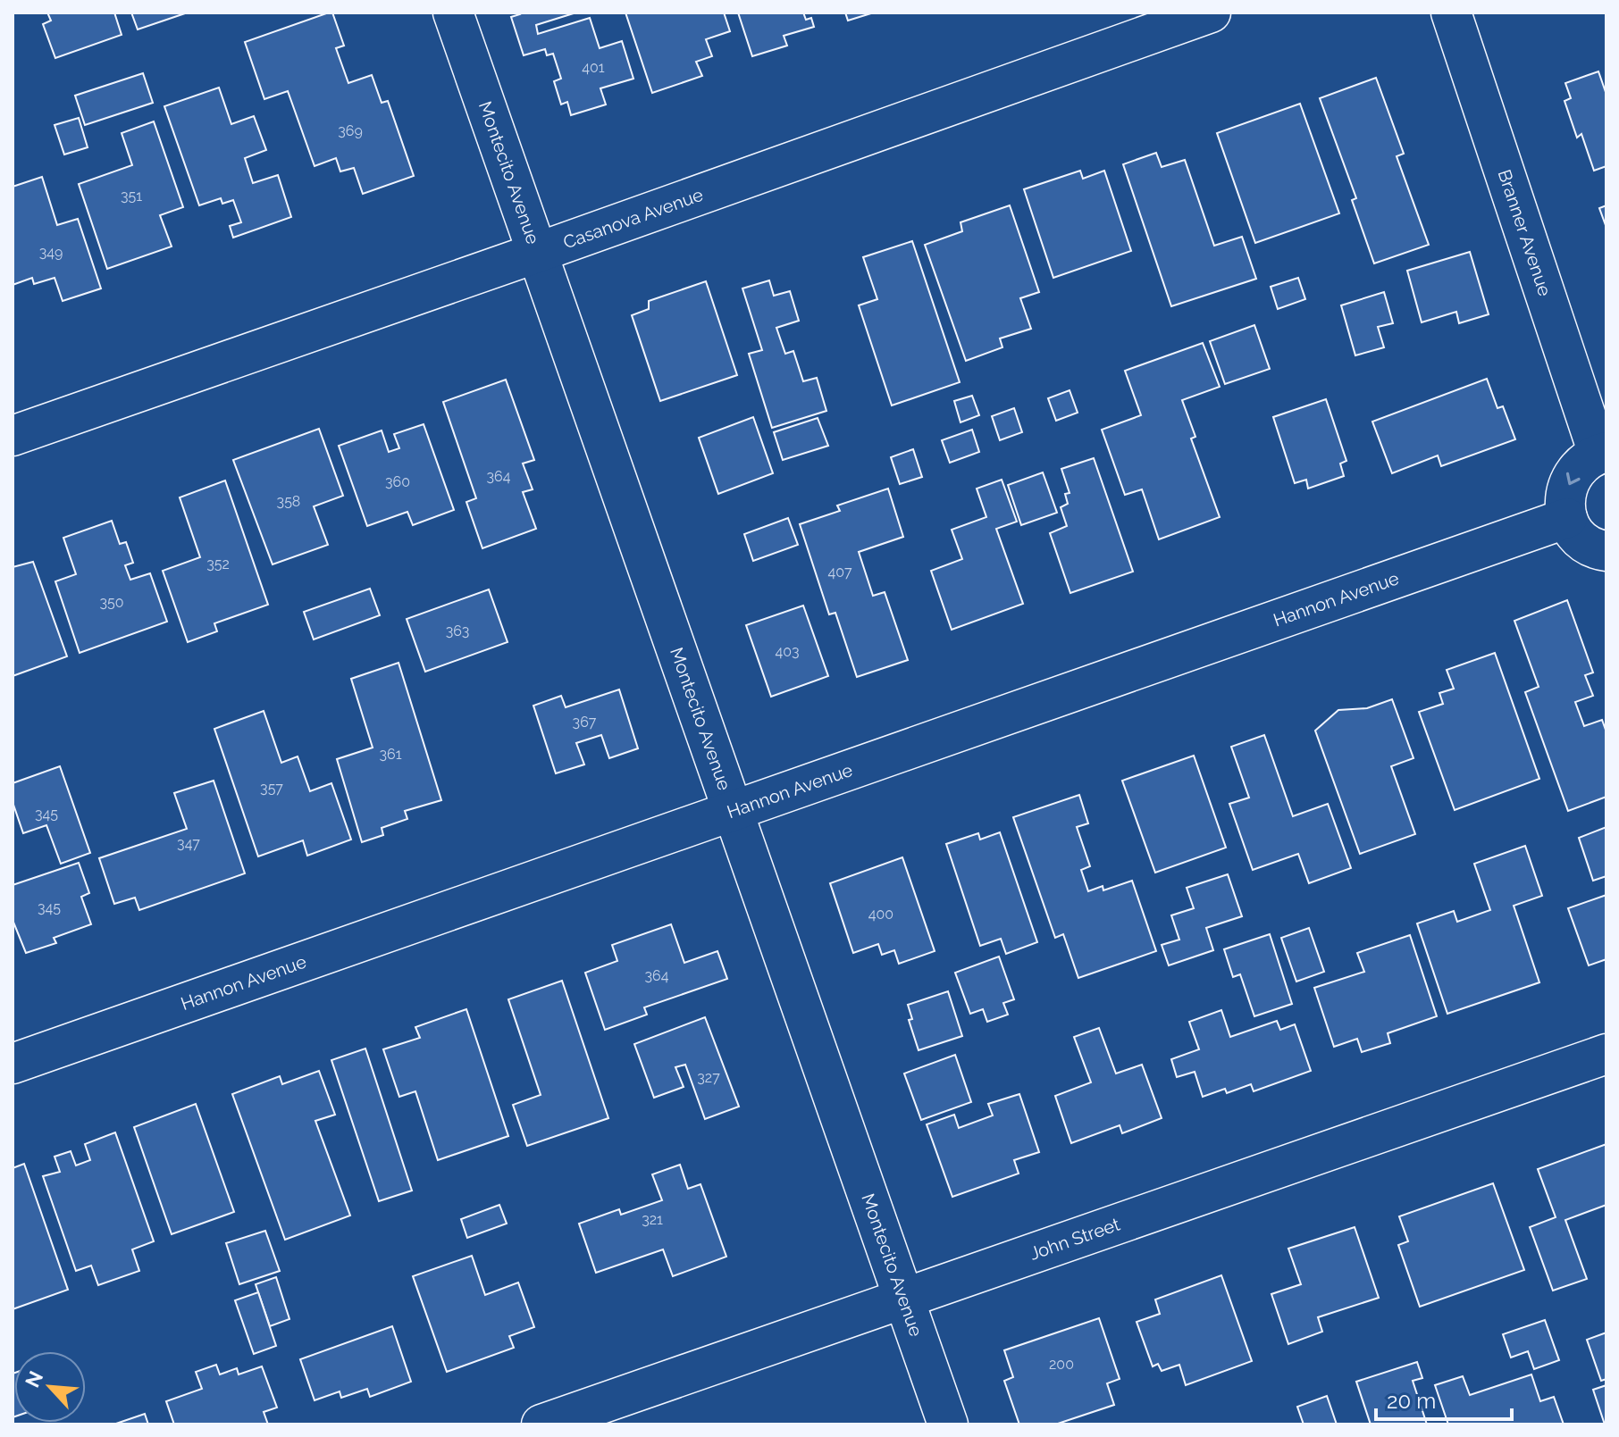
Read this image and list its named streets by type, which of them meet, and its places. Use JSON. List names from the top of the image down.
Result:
{
  "streets": {
    "street": [
      "Montecito Avenue",
      "Casanova Avenue",
      "Branner Avenue",
      "Hannon Avenue",
      "John Street"
    ]
  },
  "crossings": [
    ["Montecito Avenue", "Casanova Avenue"],
    ["Montecito Avenue", "Hannon Avenue"],
    ["Montecito Avenue", "John Street"]
  ],
  "house_numbers": [
    "401",
    "369",
    "351",
    "349",
    "364",
    "360",
    "358",
    "352",
    "407",
    "350",
    "363",
    "403",
    "367",
    "361",
    "357",
    "345",
    "347",
    "345",
    "400",
    "364",
    "327",
    "321",
    "200"
  ],
  "scale_bar": "20 m",
  "north": "top left"
}
